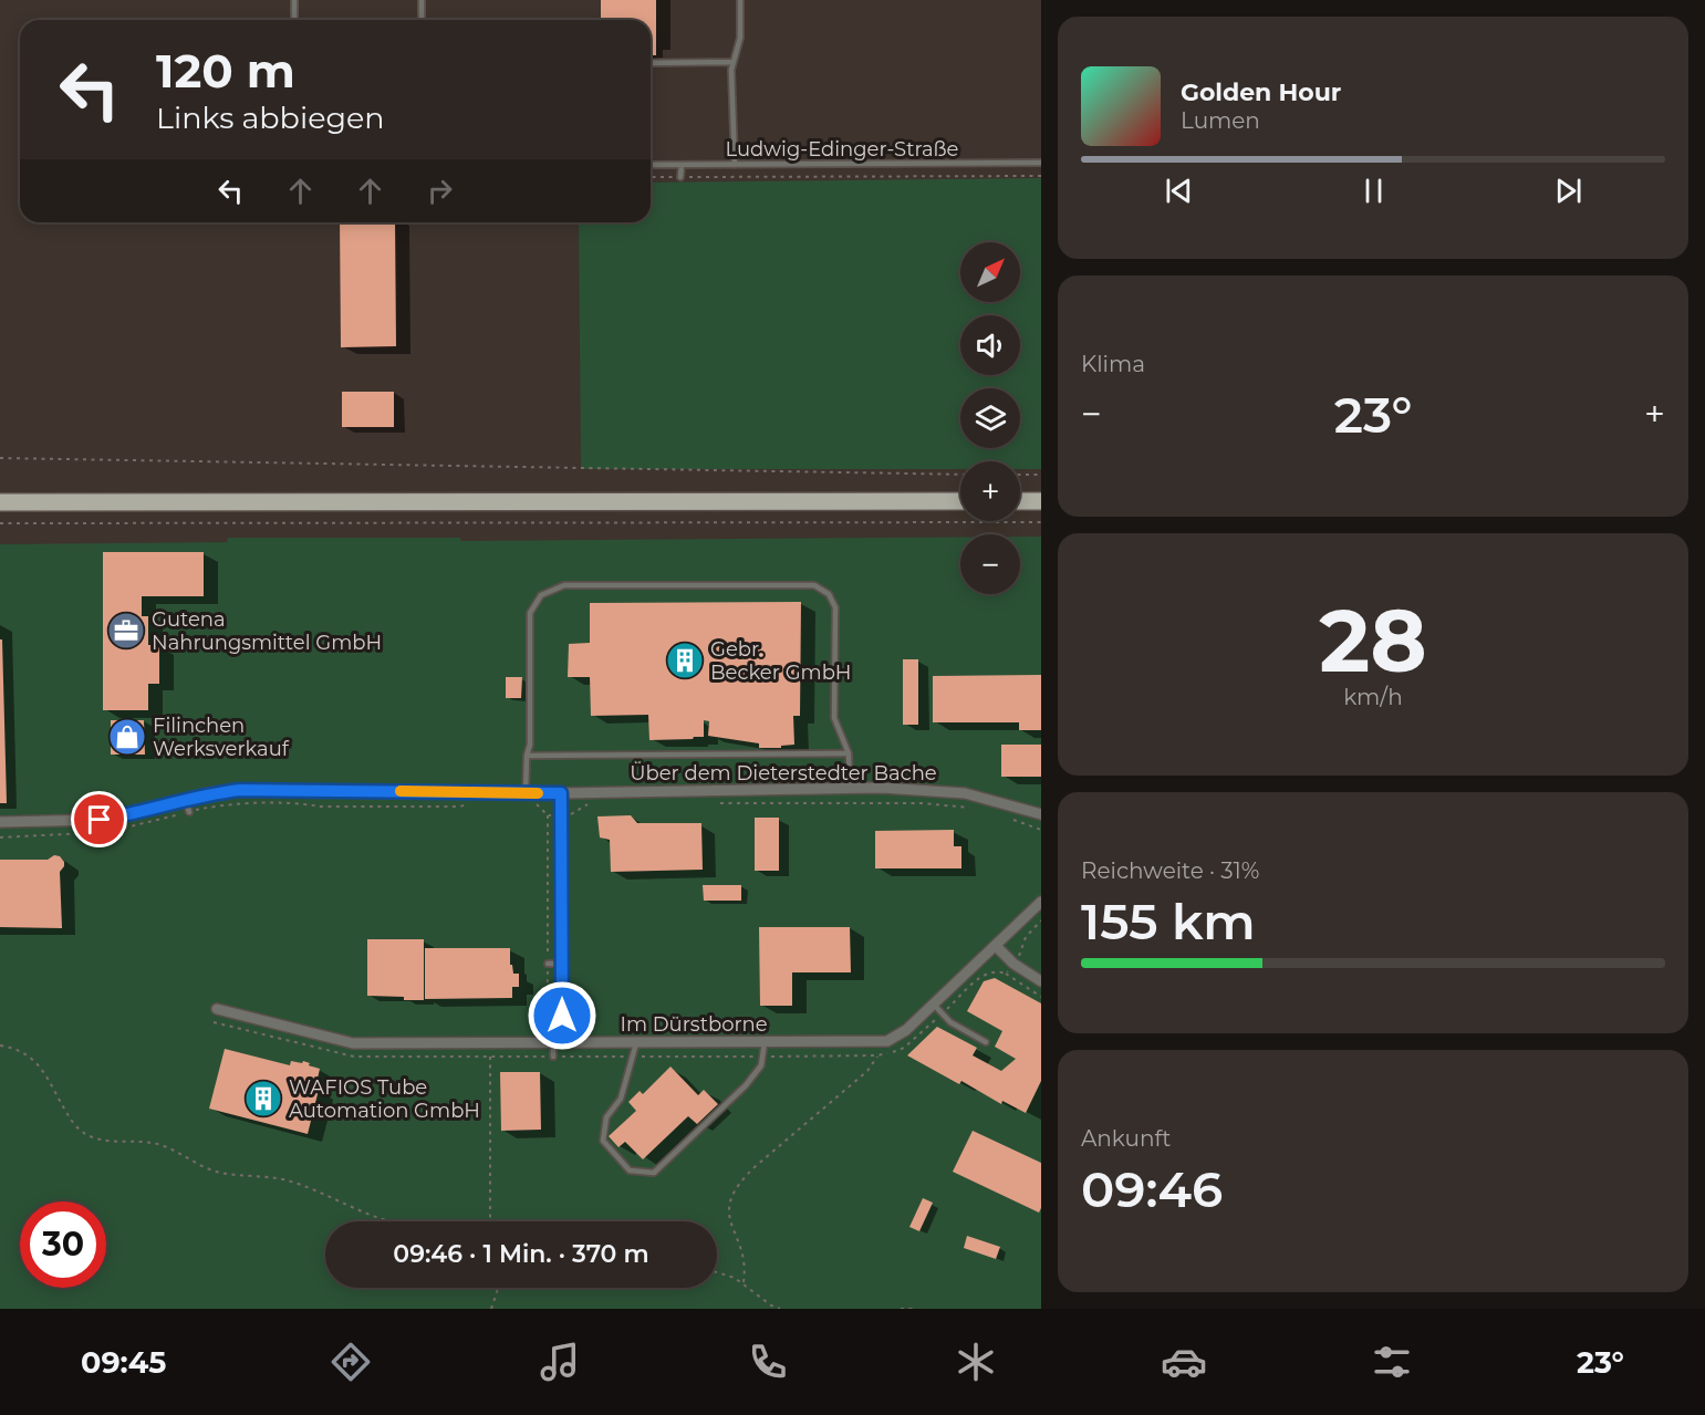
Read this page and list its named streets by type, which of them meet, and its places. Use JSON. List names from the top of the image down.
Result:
{
  "streets": {
    "street": ["Über dem Dieterstedter Bache", "Im Dürstborne"],
    "lane": ["Ludwig-Edinger-Straße"]
  },
  "places": {
    "office": ["Gutena Nahrungsmittel GmbH"],
    "building": ["Gebr. Becker GmbH", "WAFIOS Tube Automation GmbH"],
    "shop": ["Filinchen Werksverkauf"]
  },
  "north": "top right",
  "page": {
    "turn": ["120 m", "Links abbiegen"],
    "song": ["Golden Hour", "Lumen"],
    "map_buttons": ["+", "−"],
    "tile": [
      "Klima",
      ["28", "km/h"],
      ["Reichweite · 31%", "155 km"],
      ["Ankunft", "09:46"]
    ],
    "heat": ["−", "23°", "+"],
    "limit": "30",
    "trip": "09:46 · 1 Min. · 370 m",
    "tabs": ["09:45", "23°"]
  }
}
